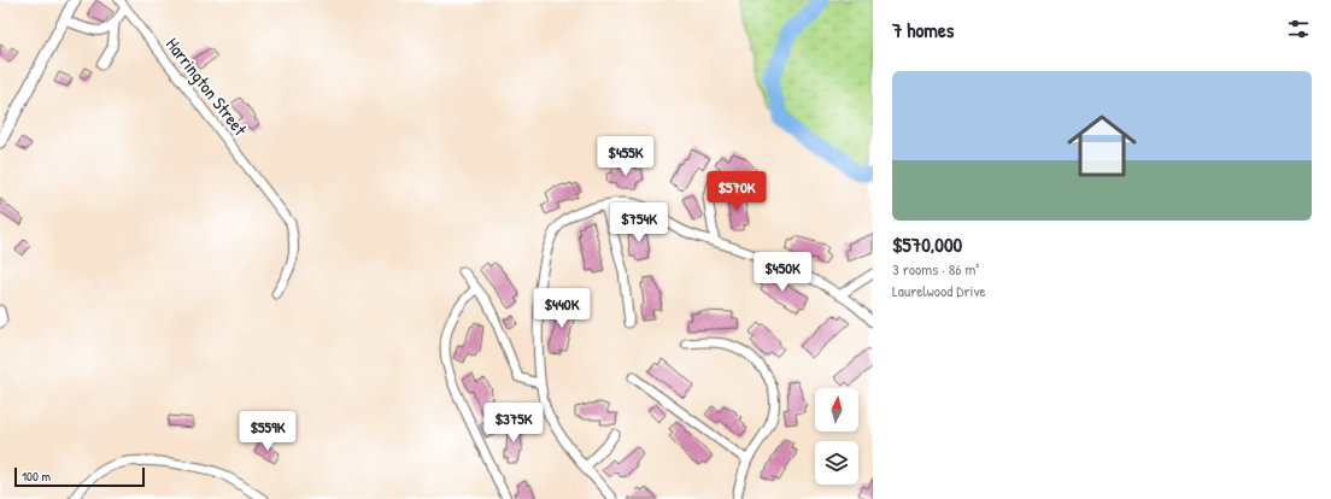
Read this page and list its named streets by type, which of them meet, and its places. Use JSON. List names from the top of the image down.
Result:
{
  "streets": {
    "street": ["Harrington Street"]
  },
  "scale_bar": "100 m",
  "north": "top",
  "page": {
    "heading": "7 homes",
    "list": [
      {
        "name": "$570,000",
        "note": "3 rooms · 86 m² · Laurelwood Drive"
      }
    ],
    "price": [
      "$455K",
      "$570K",
      "$754K",
      "$450K",
      "$440K",
      "$375K",
      "$559K"
    ],
    "scale": "100 m"
  }
}
